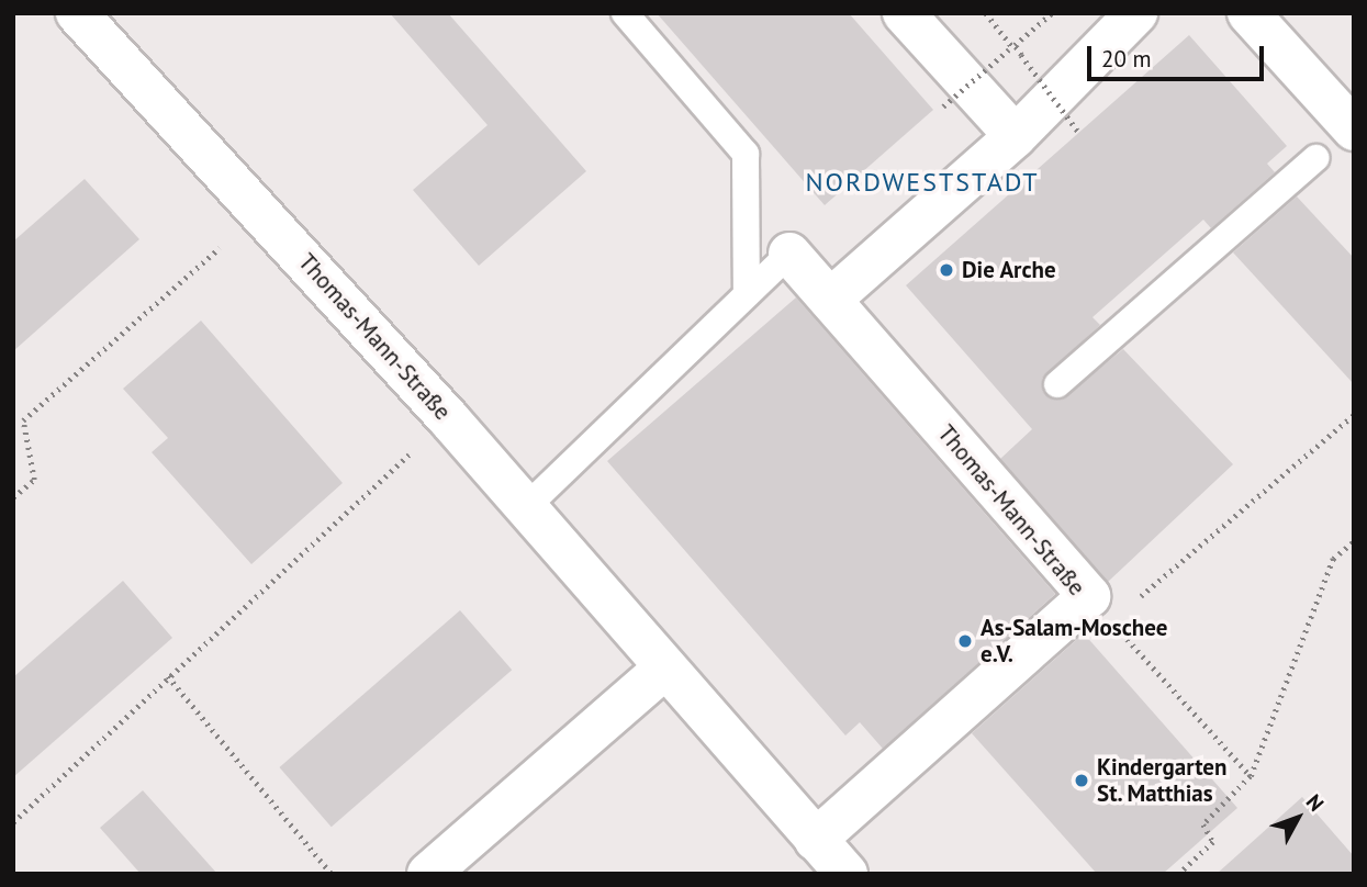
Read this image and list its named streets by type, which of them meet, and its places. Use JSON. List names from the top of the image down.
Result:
{
  "streets": {
    "street": ["Thomas-Mann-Straße"]
  },
  "districts": ["NORDWESTSTADT"],
  "places": ["Die Arche", "As-Salam-Moschee e.V.", "Kindergarten St. Matthias"],
  "scale_bar": "20 m",
  "north": "top right"
}
